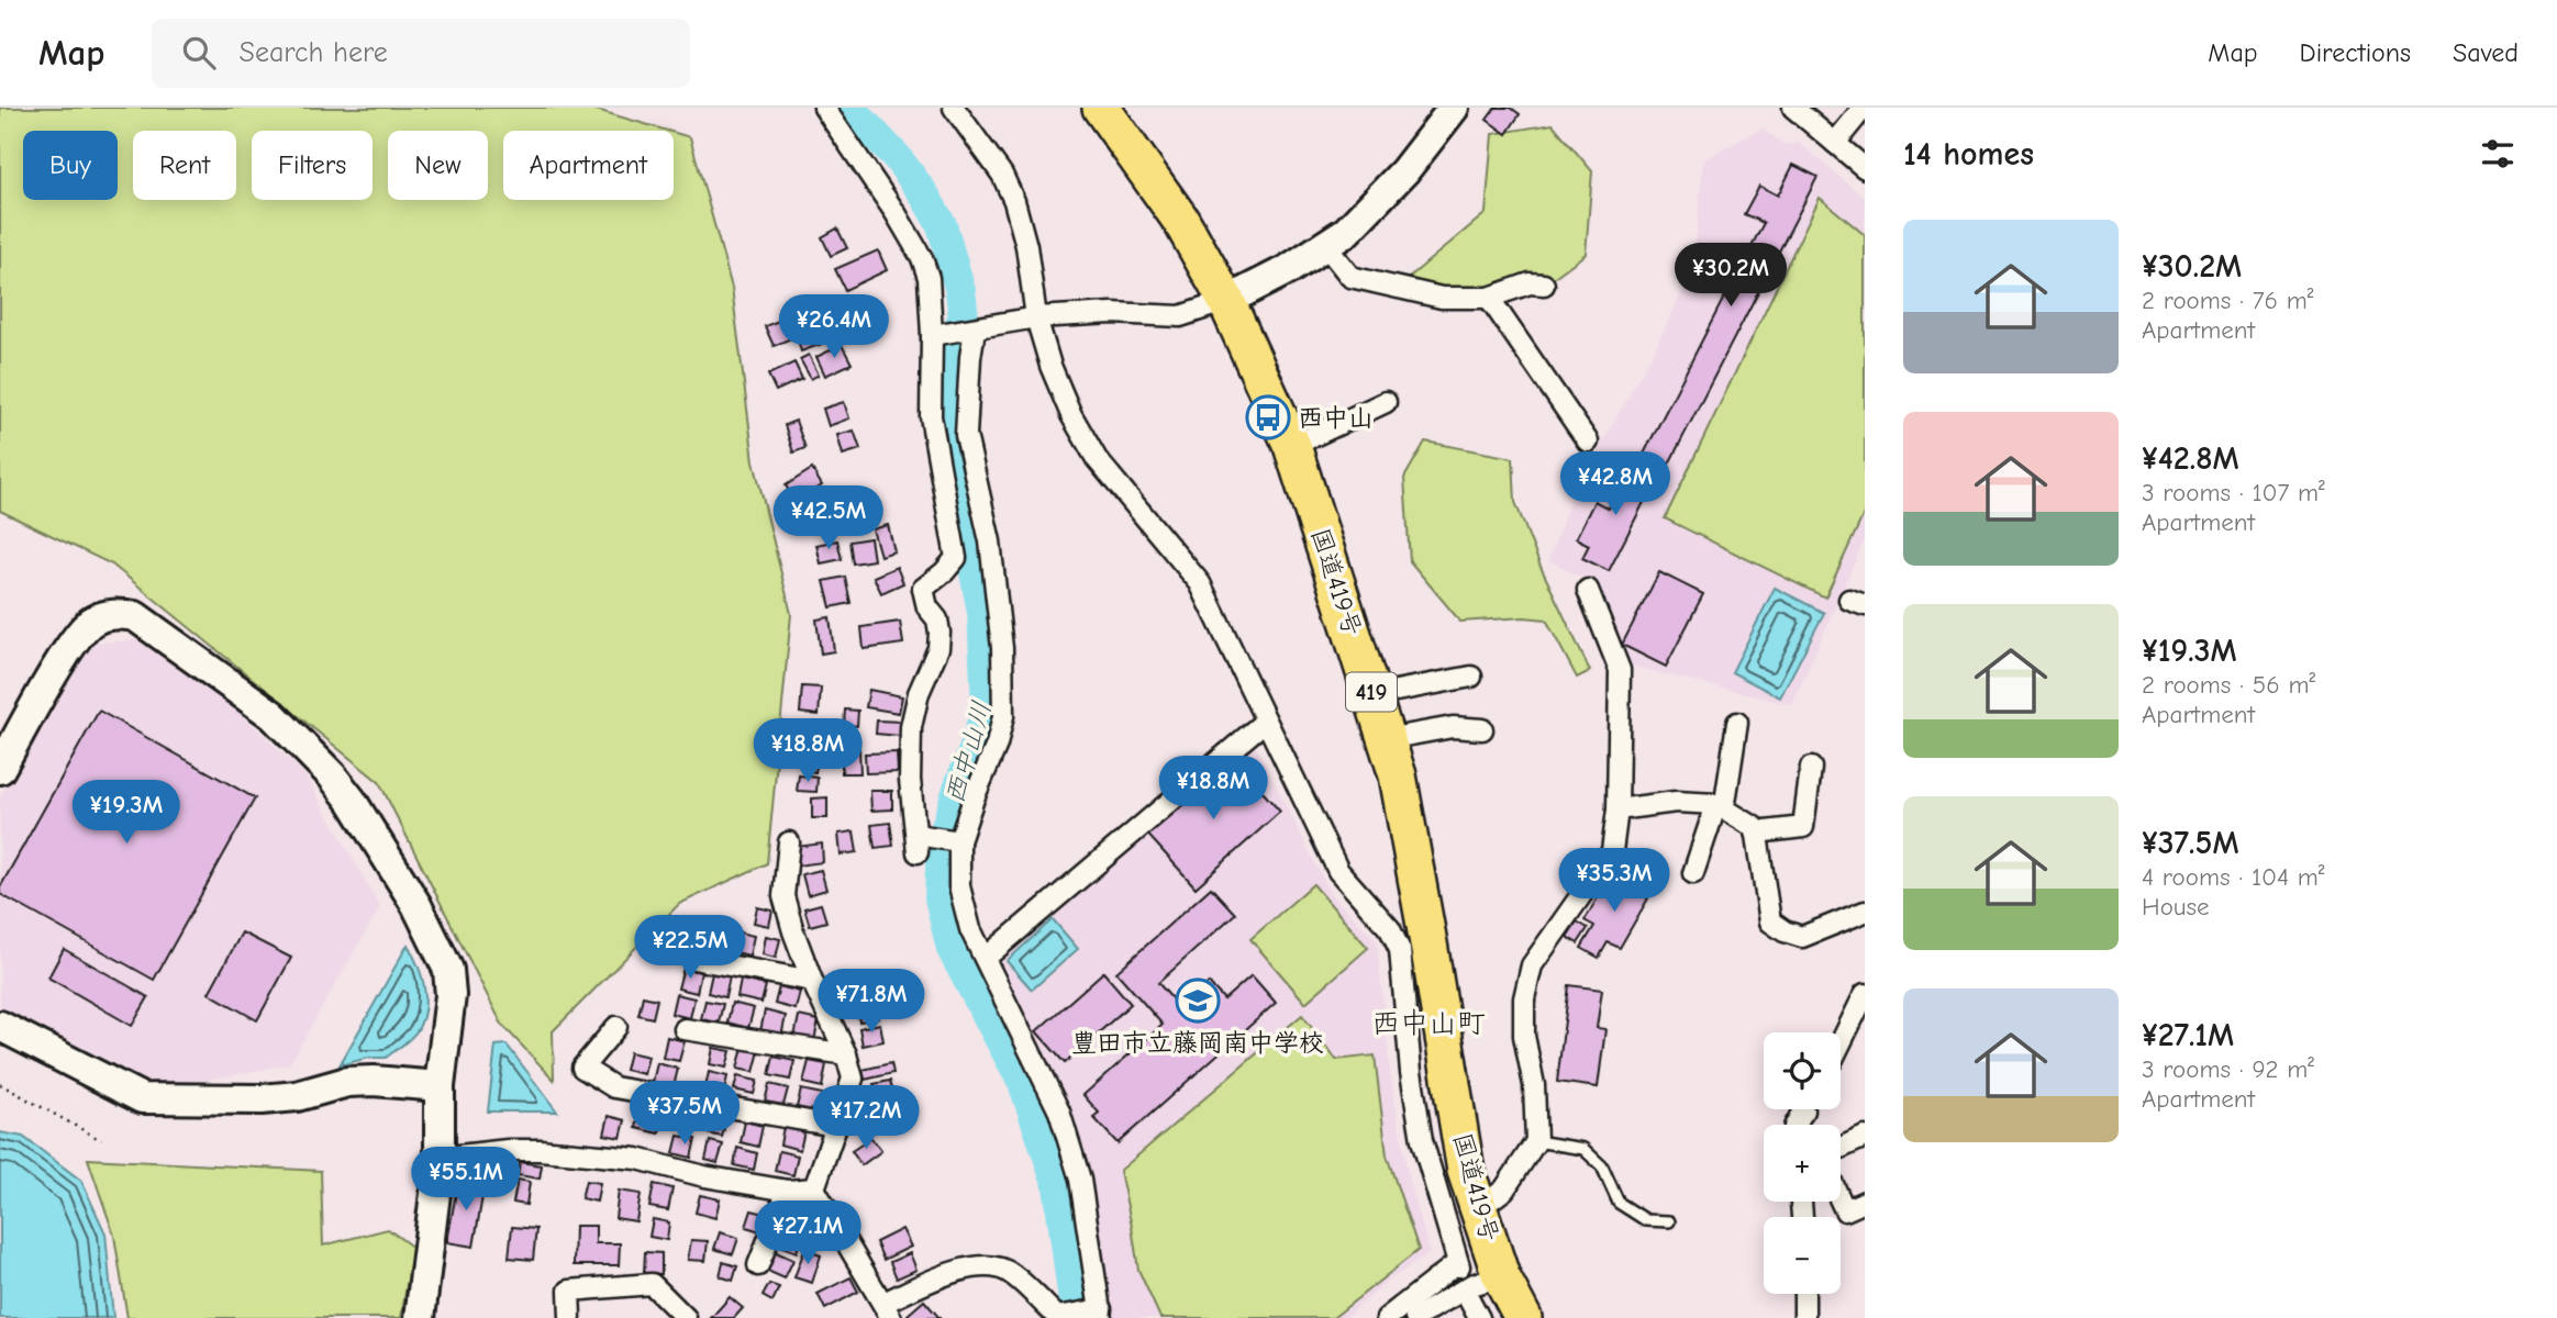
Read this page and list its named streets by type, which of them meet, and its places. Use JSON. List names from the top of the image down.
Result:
{
  "streets": {
    "highway": ["国道419号", "419"]
  },
  "districts": ["西中山町"],
  "water": ["西中山川"],
  "places": {
    "bus stop": ["西中山"],
    "school or university": ["豊田市立藤岡南中学校"]
  },
  "page": {
    "header": "Map",
    "search": "Search here",
    "nav": ["Map", "Directions", "Saved"],
    "heading": "14 homes",
    "chip": [
      "Buy",
      "Rent",
      "Filters",
      "New",
      "Apartment"
    ],
    "list": [
      {
        "name": "¥30.2M",
        "note": "2 rooms · 76 m² · Apartment"
      },
      {
        "name": "¥42.8M",
        "note": "3 rooms · 107 m² · Apartment"
      },
      {
        "name": "¥19.3M",
        "note": "2 rooms · 56 m² · Apartment"
      },
      {
        "name": "¥37.5M",
        "note": "4 rooms · 104 m² · House"
      },
      {
        "name": "¥27.1M",
        "note": "3 rooms · 92 m² · Apartment"
      }
    ],
    "price": [
      "¥30.2M",
      "¥26.4M",
      "¥42.8M",
      "¥42.5M",
      "¥18.8M",
      "¥18.8M",
      "¥19.3M",
      "¥35.3M",
      "¥22.5M",
      "¥71.8M",
      "¥37.5M",
      "¥17.2M",
      "¥55.1M",
      "¥27.1M"
    ],
    "map_buttons": ["+", "−"]
  }
}
